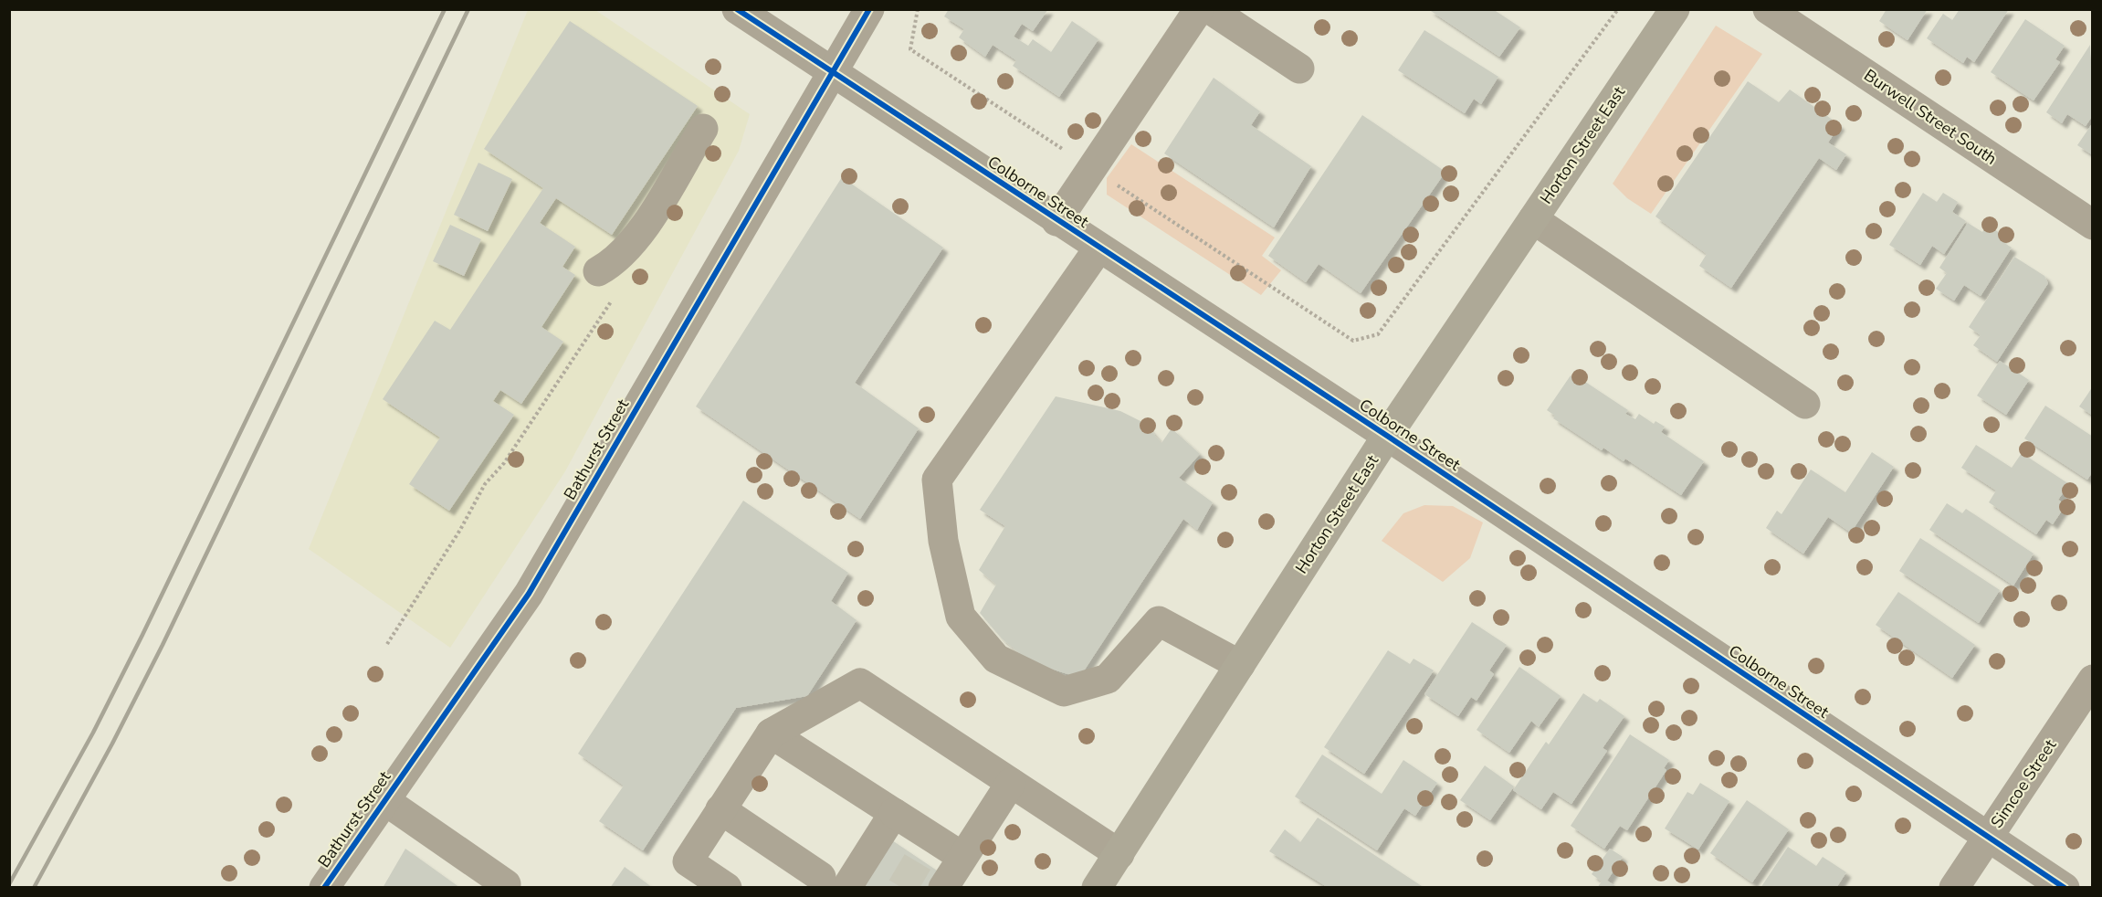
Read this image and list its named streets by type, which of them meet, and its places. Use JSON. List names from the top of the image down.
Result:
{
  "streets": {
    "main road": ["Horton Street East"],
    "street": [
      "Burwell Street South",
      "Colborne Street",
      "Bathurst Street",
      "Simcoe Street"
    ]
  },
  "crossings": [
    ["Horton Street East", "Colborne Street"],
    ["Colborne Street", "Bathurst Street"],
    ["Colborne Street", "Simcoe Street"]
  ]
}
